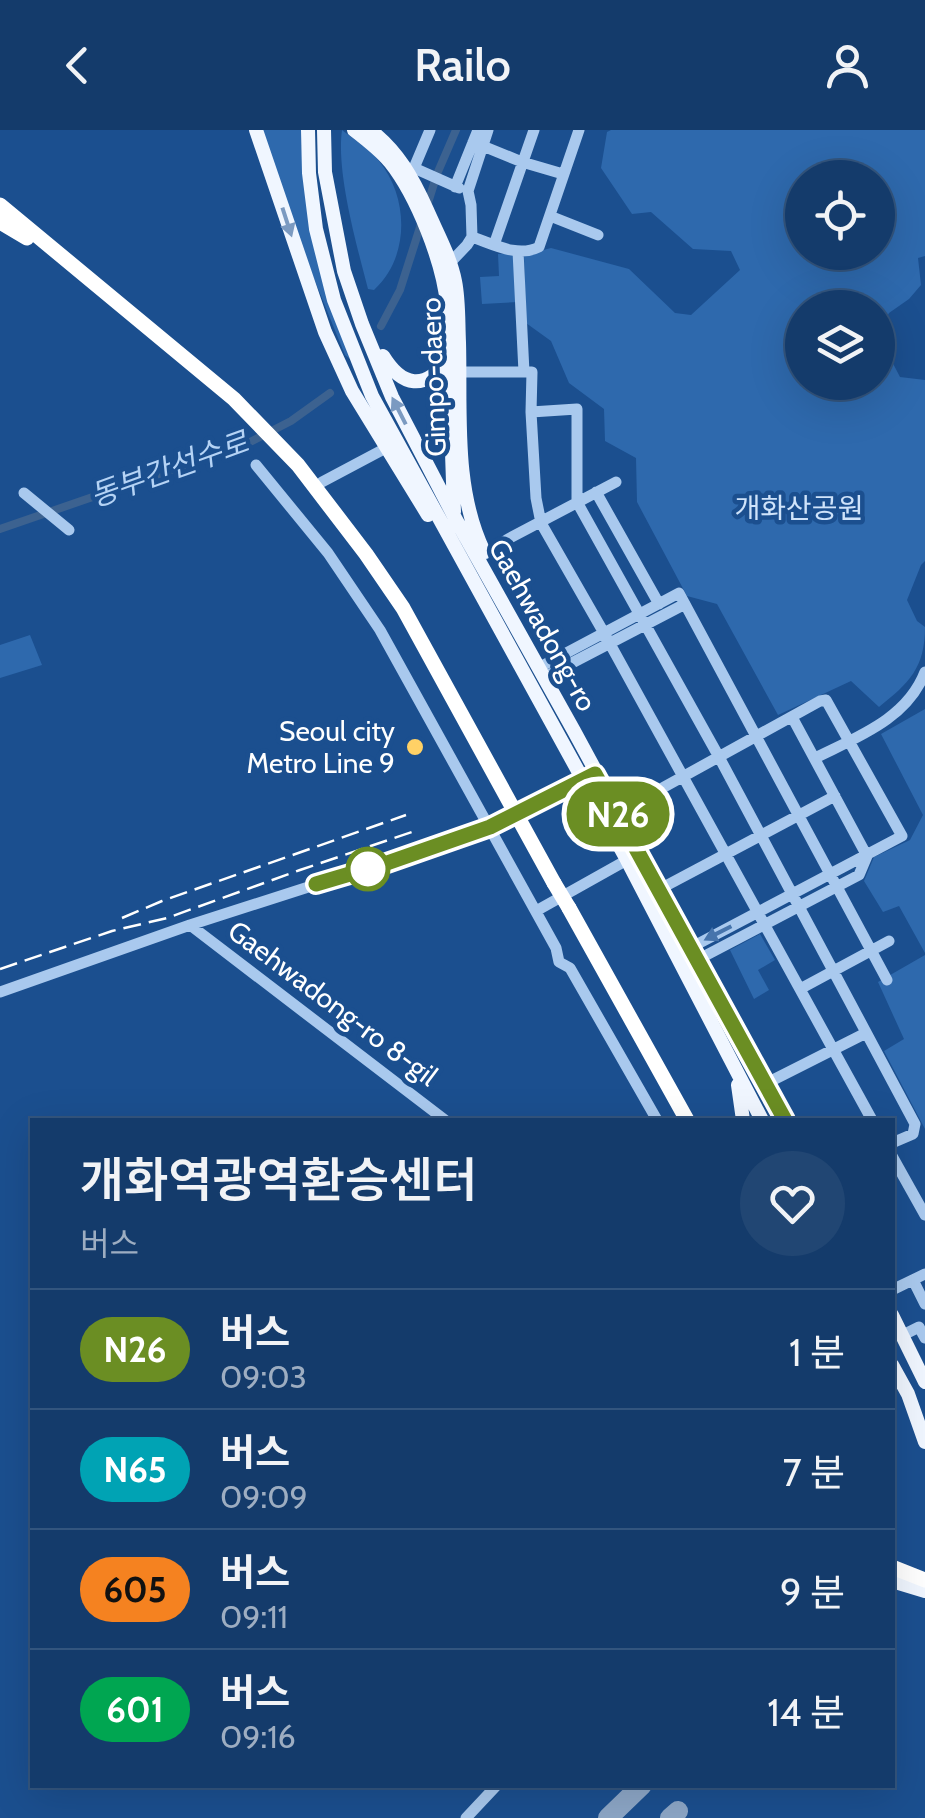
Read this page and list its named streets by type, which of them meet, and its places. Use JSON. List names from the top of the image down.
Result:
{
  "streets": {
    "main road": ["Gimpo-daero", "Gaehwadong-ro"],
    "street": ["Gaehwadong-ro 8-gil"]
  },
  "crossings": [
    ["Gimpo-daero", "Gaehwadong-ro"]
  ],
  "water": ["동부간선수로"],
  "parks": ["개화산공원"],
  "places": ["Seoul city Metro Line 9"],
  "lines": ["bus line N26"],
  "page": {
    "header": "Railo",
    "on_map": "N26",
    "heading": ["개화역광역환승센터", "버스"],
    "list": [
      {
        "mark": "N26",
        "name": "버스",
        "note": "09:03",
        "value": "1 분"
      },
      {
        "mark": "N65",
        "name": "버스",
        "note": "09:09",
        "value": "7 분"
      },
      {
        "mark": "605",
        "name": "버스",
        "note": "09:11",
        "value": "9 분"
      },
      {
        "mark": "601",
        "name": "버스",
        "note": "09:16",
        "value": "14 분"
      }
    ]
  }
}
